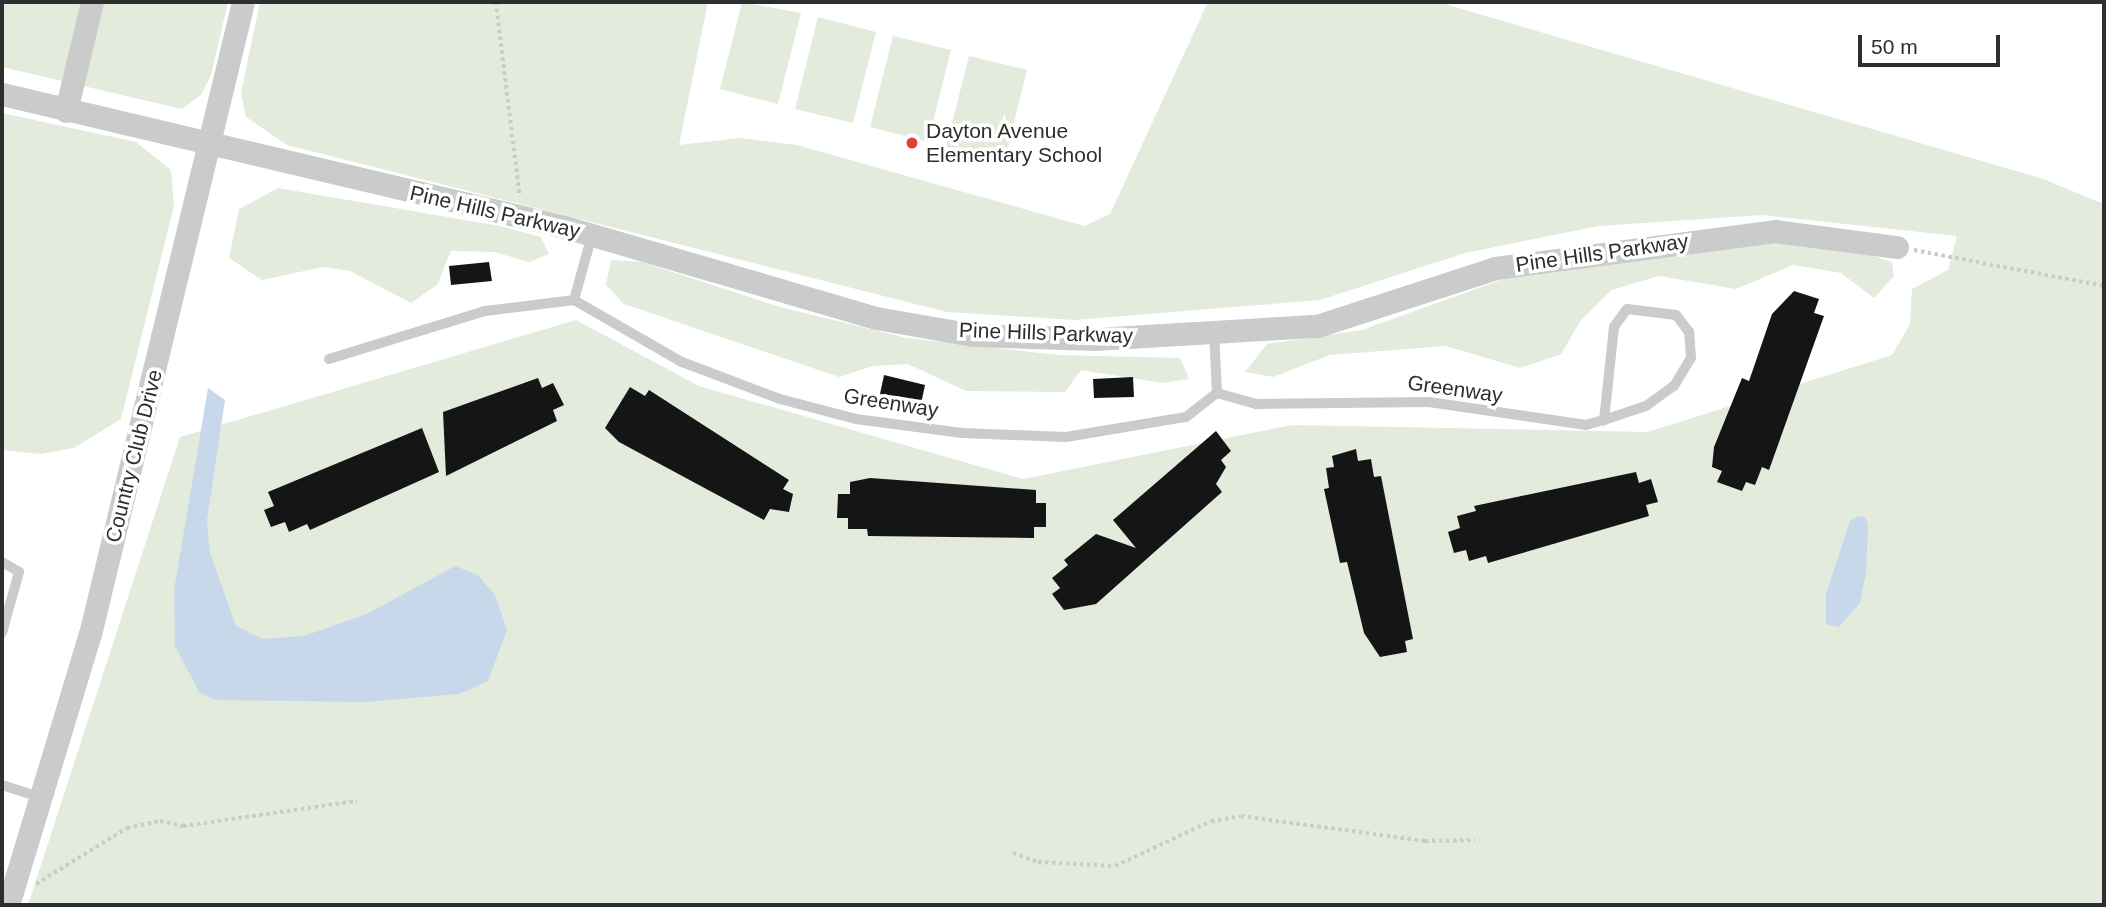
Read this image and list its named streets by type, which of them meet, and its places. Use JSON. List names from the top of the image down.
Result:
{
  "streets": {
    "street": ["Pine Hills Parkway", "Country Club Drive"],
    "lane": ["Greenway"]
  },
  "crossings": [
    ["Pine Hills Parkway", "Country Club Drive"]
  ],
  "places": ["Dayton Avenue Elementary School"],
  "scale_bar": "50 m"
}
